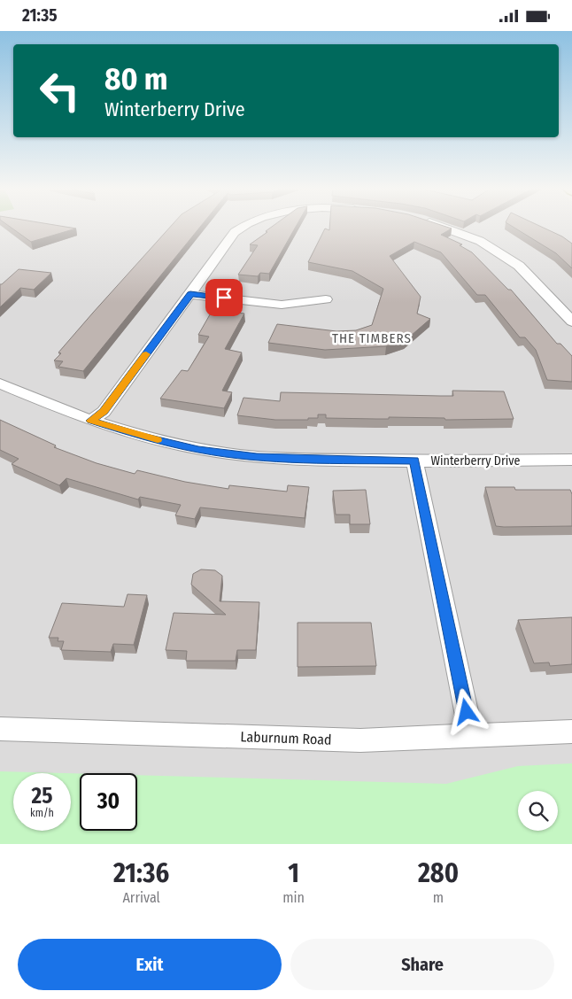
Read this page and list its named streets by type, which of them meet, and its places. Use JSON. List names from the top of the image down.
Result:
{
  "streets": {
    "street": ["Winterberry Drive", "Laburnum Road"]
  },
  "districts": ["THE TIMBERS"],
  "page": {
    "status": "21:35",
    "turn": ["80 m", "Winterberry Drive"],
    "speed": "25 km/h",
    "limit": "30",
    "eta": [
      "21:36",
      "Arrival",
      "1",
      "min",
      "280",
      "m"
    ],
    "buttons": ["Exit", "Share"]
  }
}
